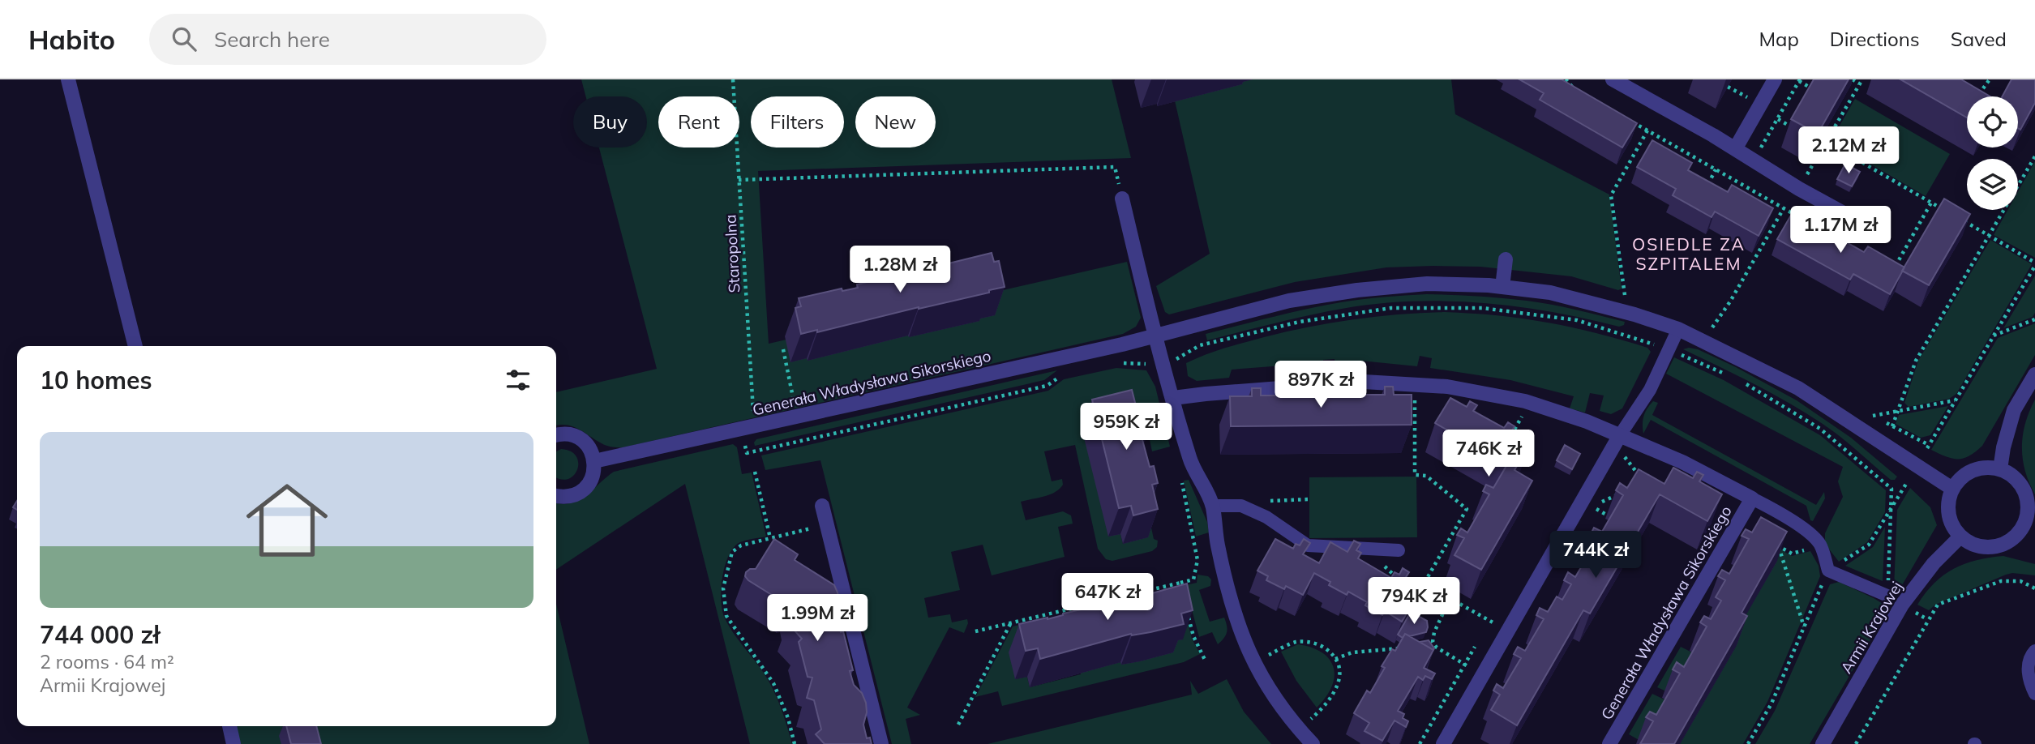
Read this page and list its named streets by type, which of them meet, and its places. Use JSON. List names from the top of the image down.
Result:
{
  "streets": {
    "street": ["Generała Władysława Sikorskiego", "Armii Krajowej"],
    "path": ["Staropolna"]
  },
  "crossings": [
    ["Staropolna", "Generała Władysława Sikorskiego"],
    ["Generała Władysława Sikorskiego", "Armii Krajowej"]
  ],
  "districts": ["OSIEDLE ZA SZPITALEM"],
  "page": {
    "header": "Habito",
    "search": "Search here",
    "nav": ["Map", "Directions", "Saved"],
    "chip": [
      "Buy",
      "Rent",
      "Filters",
      "New"
    ],
    "price": [
      "2.12M zł",
      "1.17M zł",
      "1.28M zł",
      "897K zł",
      "959K zł",
      "746K zł",
      "744K zł",
      "647K zł",
      "794K zł",
      "1.99M zł"
    ],
    "heading": "10 homes",
    "list": [
      {
        "name": "744 000 zł",
        "note": "2 rooms · 64 m² · Armii Krajowej"
      }
    ]
  }
}
